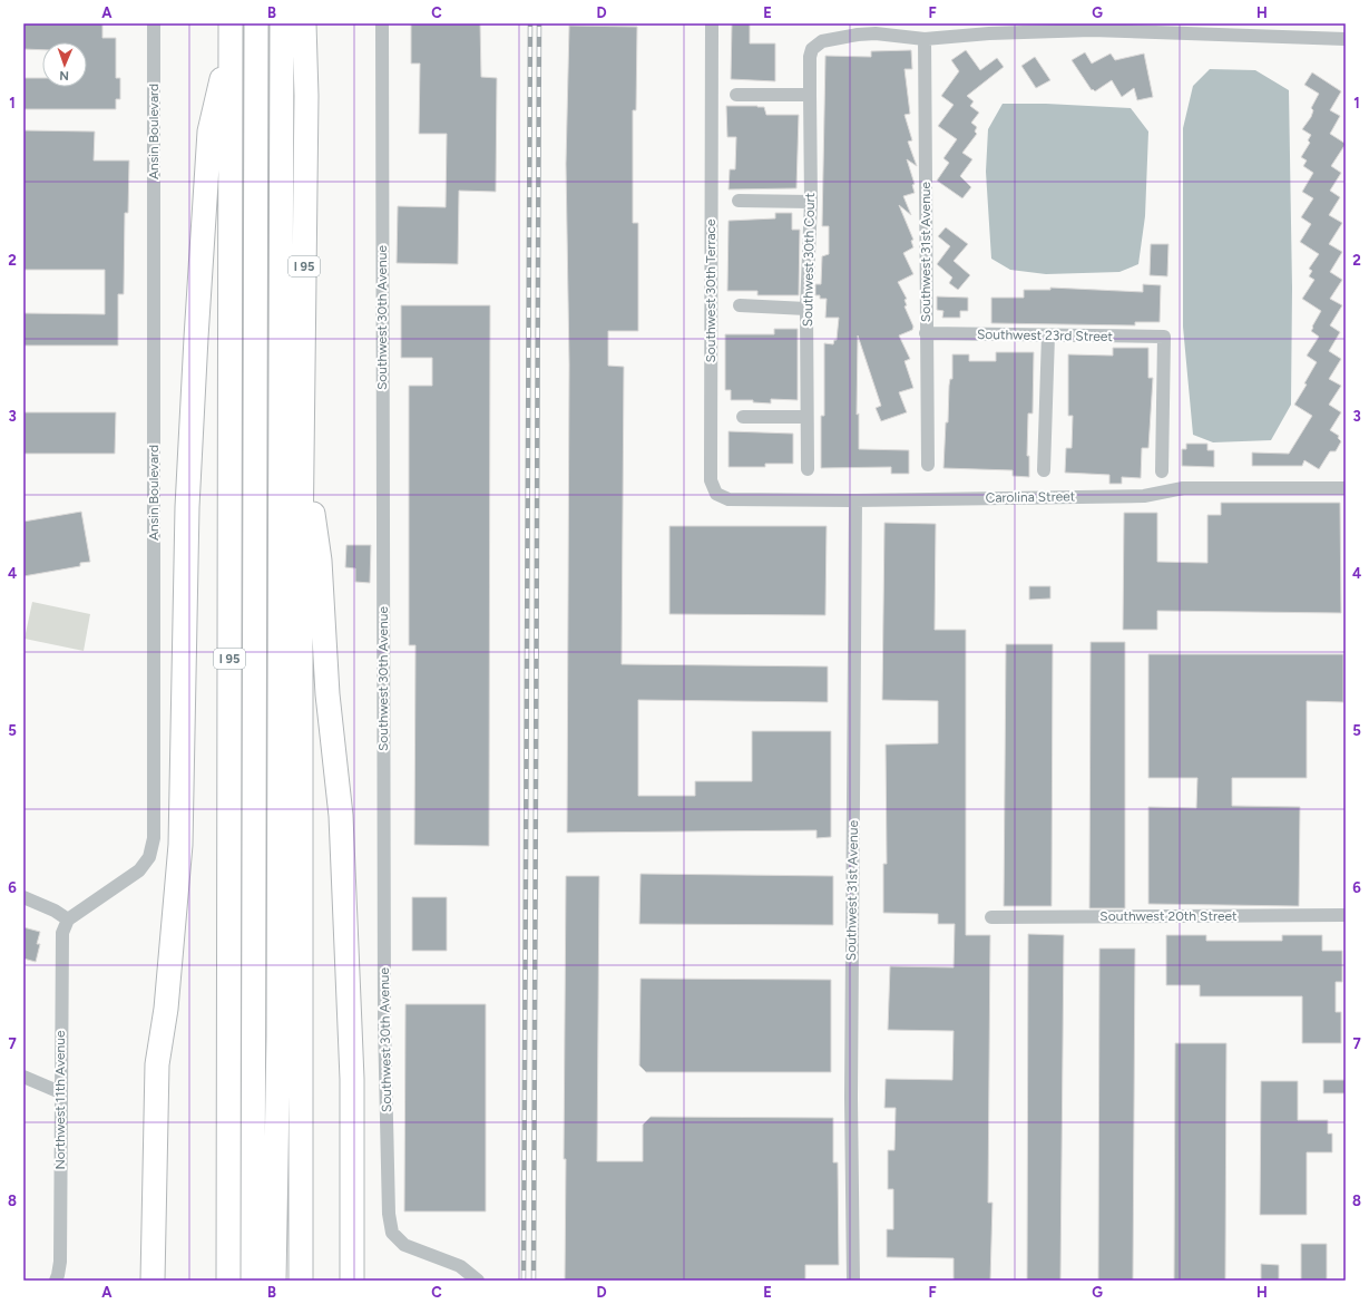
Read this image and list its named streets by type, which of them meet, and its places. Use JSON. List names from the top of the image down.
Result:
{
  "streets": {
    "highway": ["I 95"],
    "street": [
      "Ansin Boulevard",
      "Southwest 31st Avenue",
      "Southwest 30th Court",
      "Southwest 30th Terrace",
      "Southwest 30th Avenue",
      "Southwest 23rd Street",
      "Carolina Street",
      "Southwest 20th Street",
      "Northwest 11th Avenue"
    ]
  },
  "crossings": [
    ["Ansin Boulevard", "Northwest 11th Avenue"],
    ["Southwest 31st Avenue", "Southwest 23rd Street"],
    ["Southwest 31st Avenue", "Carolina Street"],
    ["Southwest 30th Terrace", "Carolina Street"]
  ],
  "north": "bottom",
  "grid": {
    "columns": [
      "A",
      "B",
      "C",
      "D",
      "E",
      "F",
      "G",
      "H"
    ],
    "rows": [
      "1",
      "2",
      "3",
      "4",
      "5",
      "6",
      "7",
      "8"
    ]
  }
}
